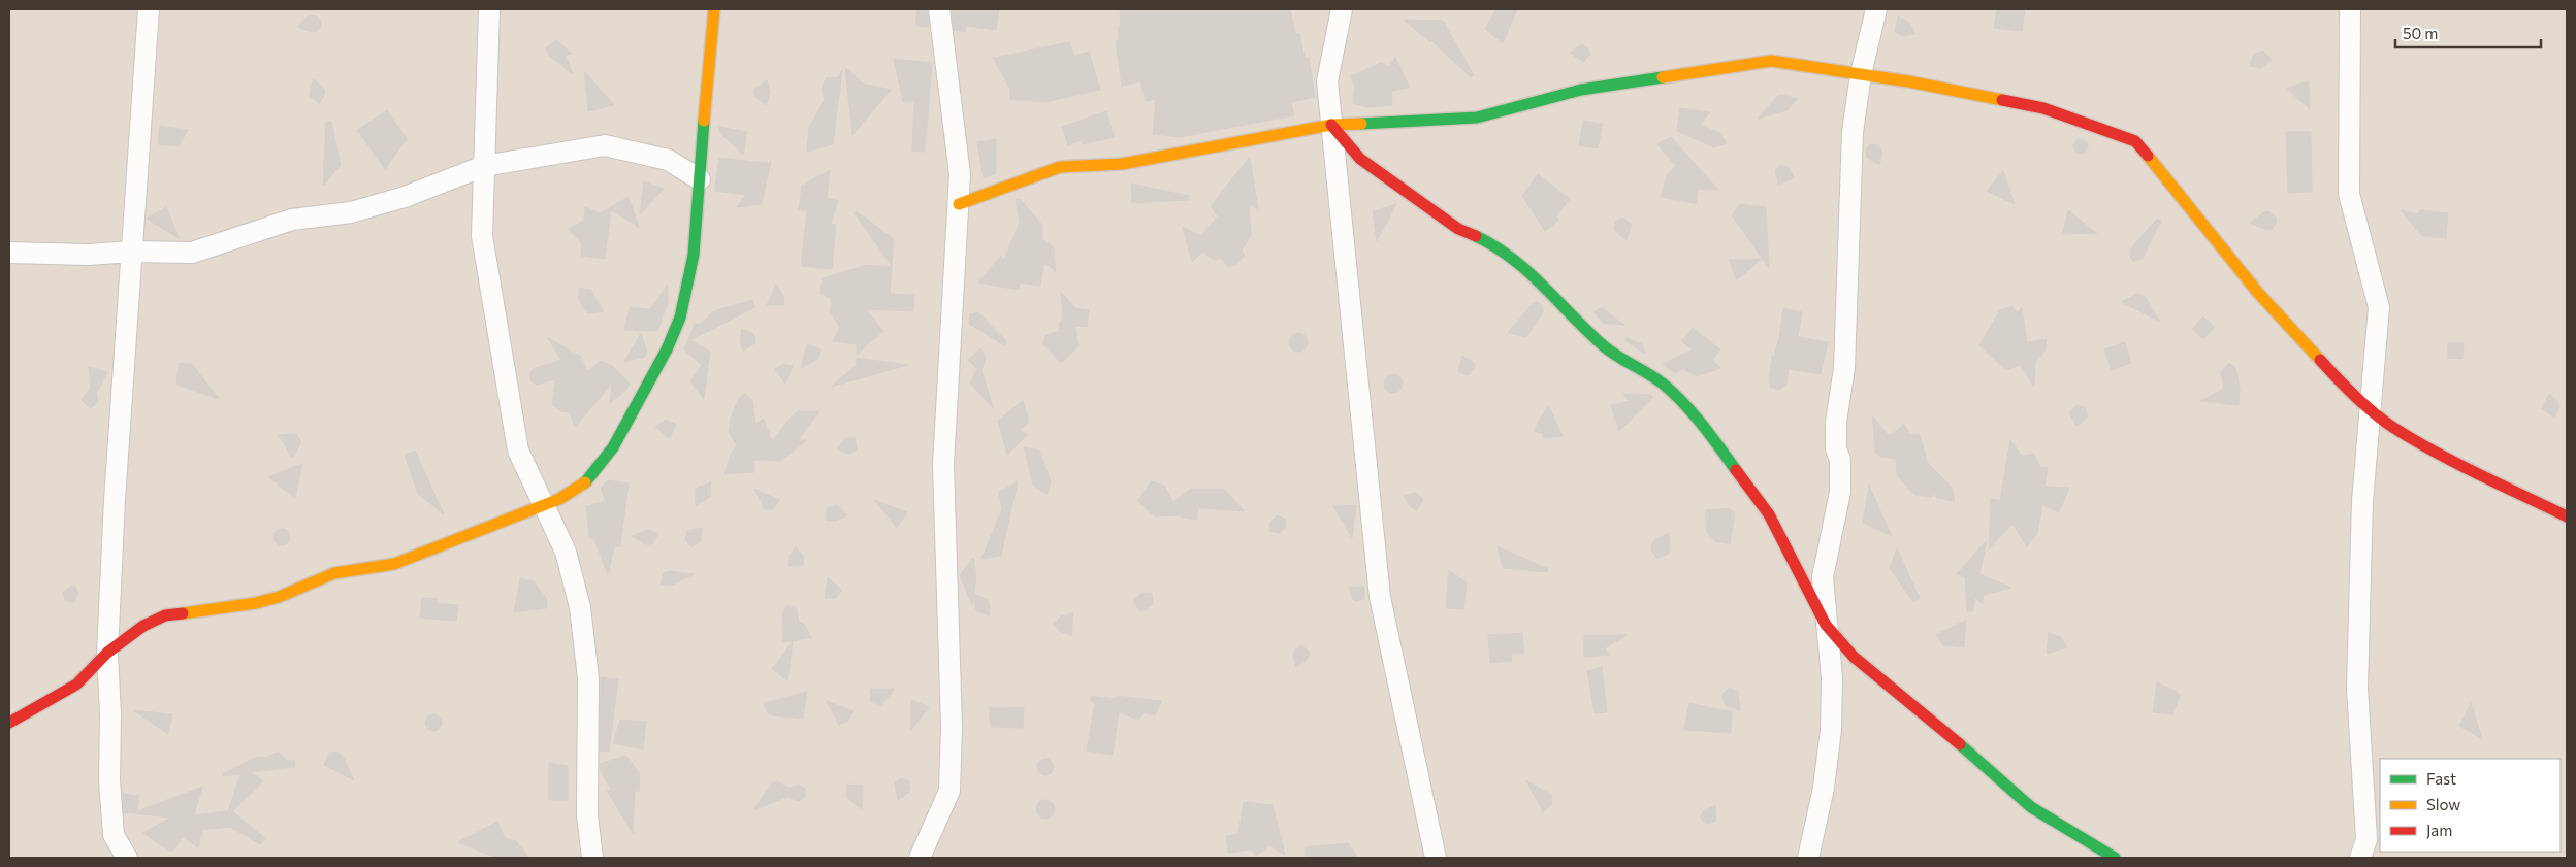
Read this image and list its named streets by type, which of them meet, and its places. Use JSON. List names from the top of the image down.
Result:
{
  "legend": ["Fast", "Slow", "Jam"],
  "scale_bar": "50 m"
}
